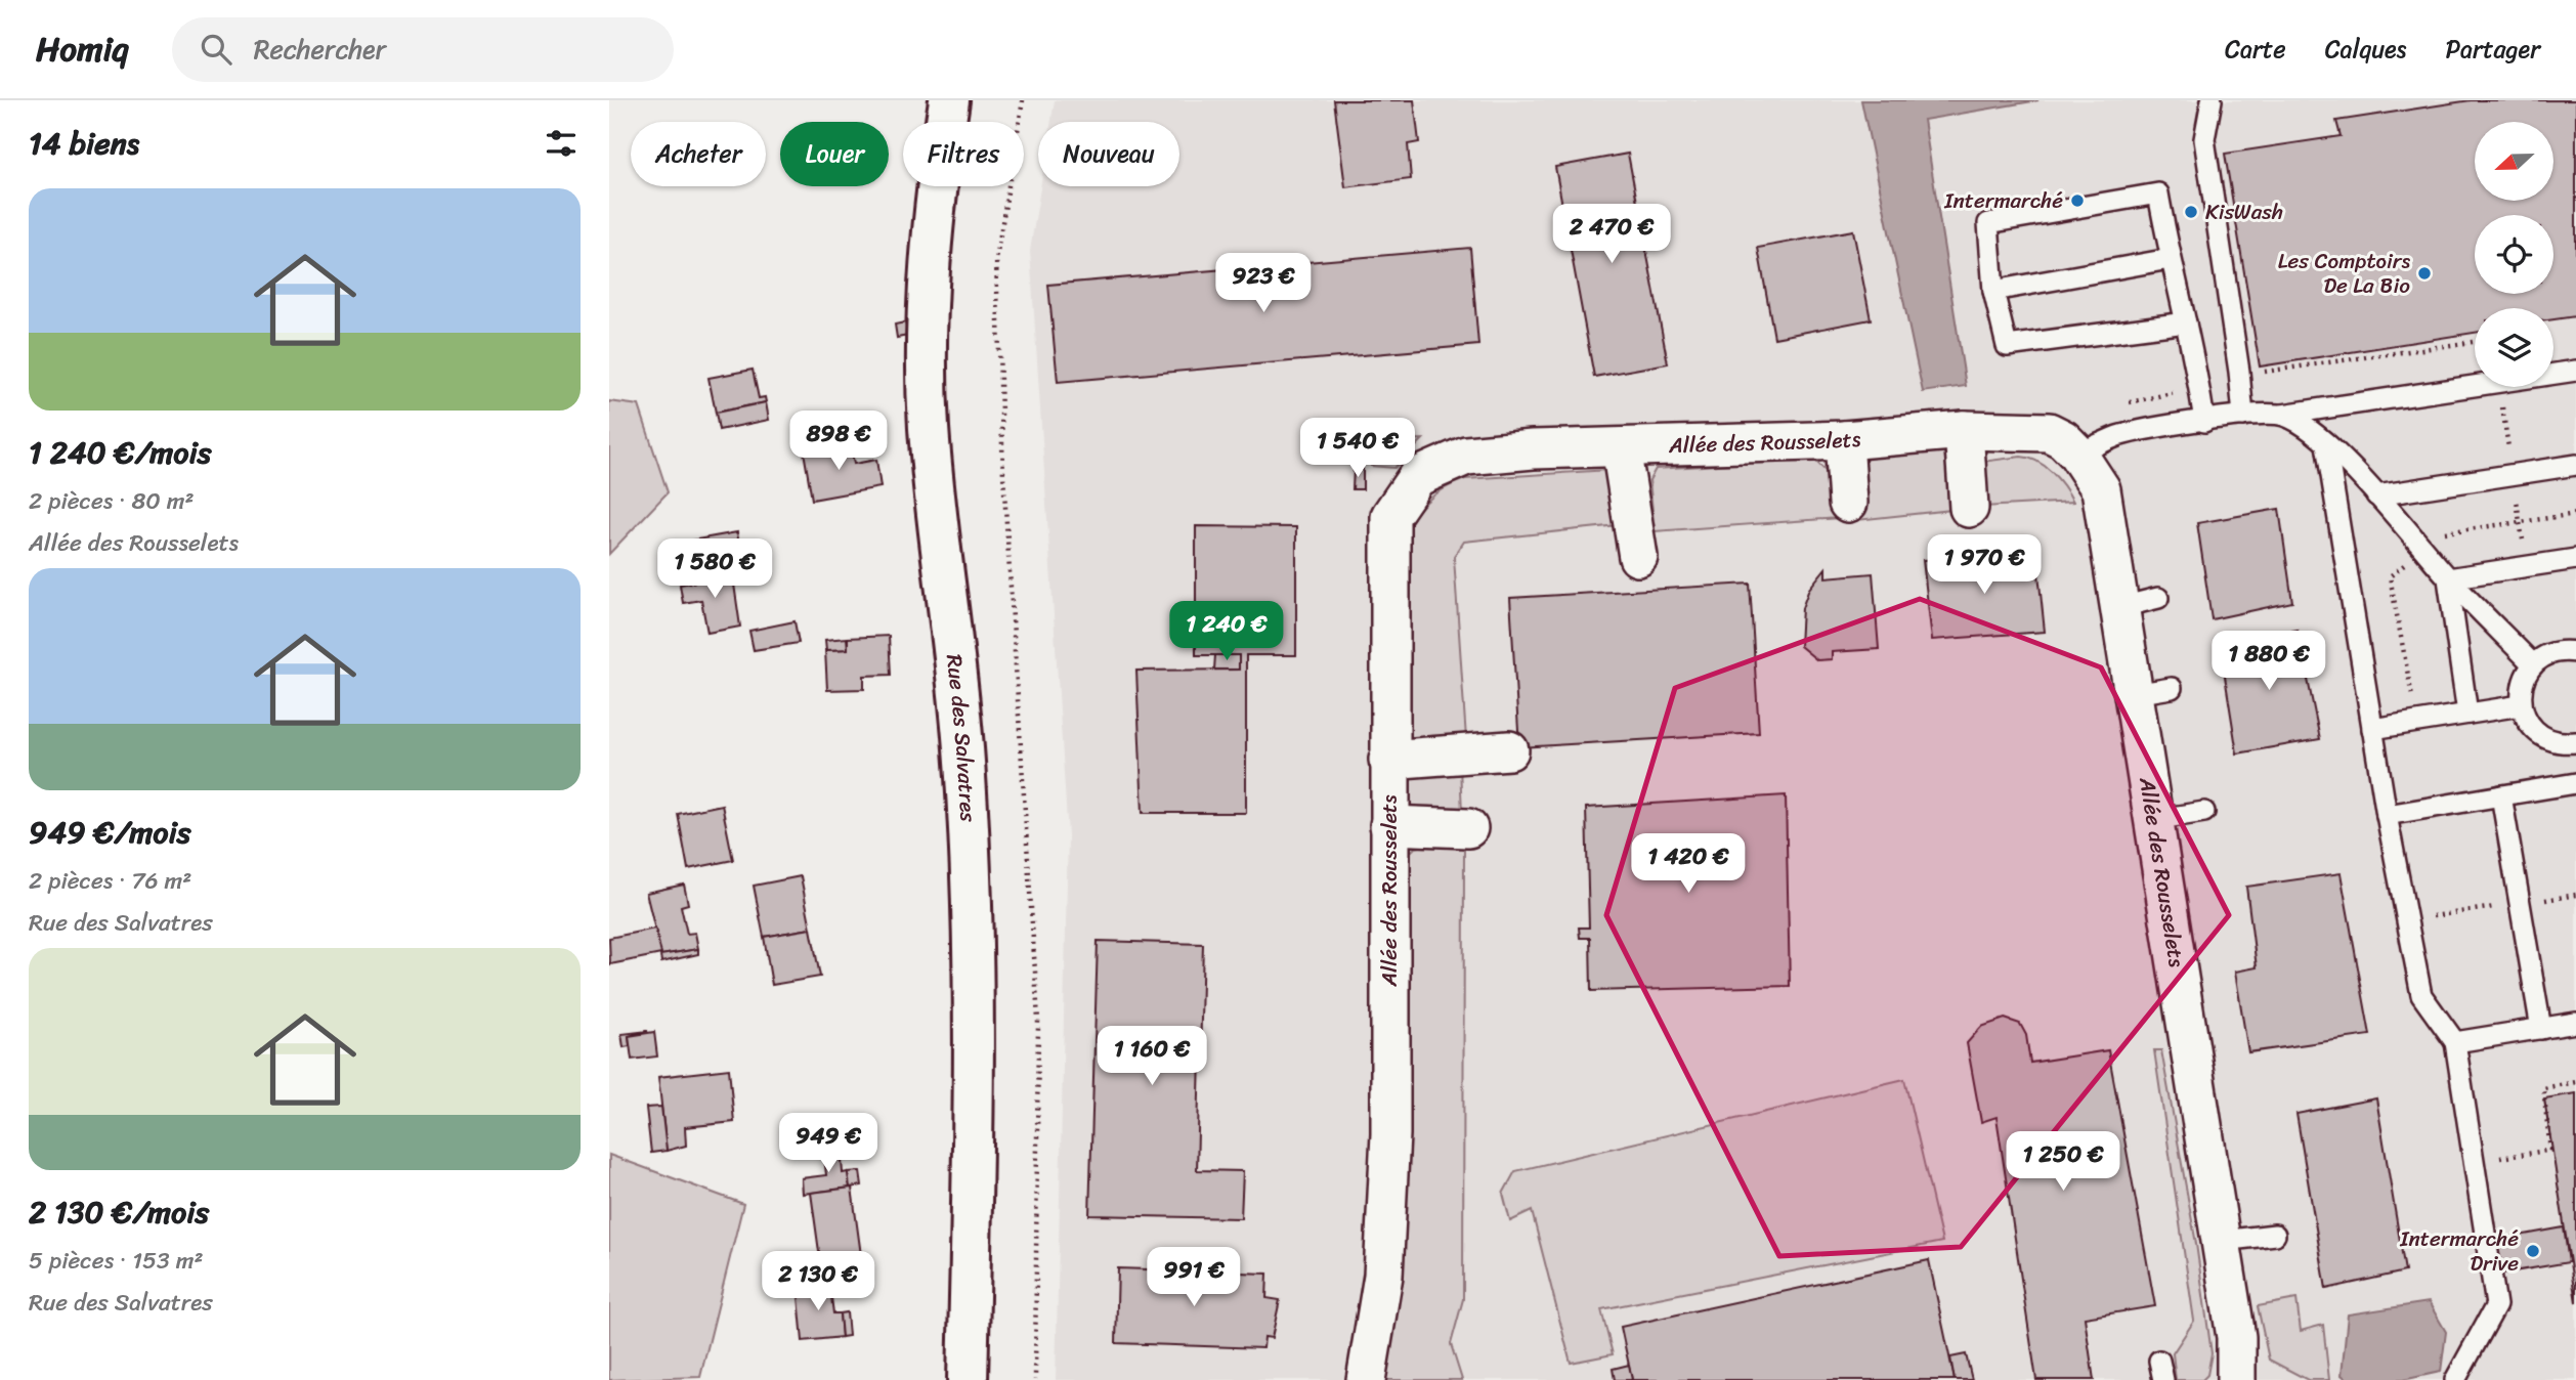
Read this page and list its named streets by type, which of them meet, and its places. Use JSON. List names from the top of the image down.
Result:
{
  "streets": {
    "street": ["Allée des Rousselets", "Rue des Salvatres"]
  },
  "places": [
    "Intermarché",
    "KisWash",
    "Les Comptoirs De La Bio",
    "Intermarché Drive"
  ],
  "north": "left",
  "page": {
    "header": "Homiq",
    "search": "Rechercher",
    "nav": ["Carte", "Calques", "Partager"],
    "heading": "14 biens",
    "chip": [
      "Acheter",
      "Louer",
      "Filtres",
      "Nouveau"
    ],
    "list": [
      {
        "name": "1 240 €/mois",
        "note": "2 pièces · 80 m² · Allée des Rousselets"
      },
      {
        "name": "949 €/mois",
        "note": "2 pièces · 76 m² · Rue des Salvatres"
      },
      {
        "name": "2 130 €/mois",
        "note": "5 pièces · 153 m² · Rue des Salvatres"
      }
    ],
    "price": [
      "2 470 €",
      "923 €",
      "898 €",
      "1 540 €",
      "1 970 €",
      "1 580 €",
      "1 240 €",
      "1 880 €",
      "1 420 €",
      "1 160 €",
      "949 €",
      "1 250 €",
      "991 €",
      "2 130 €"
    ]
  }
}
